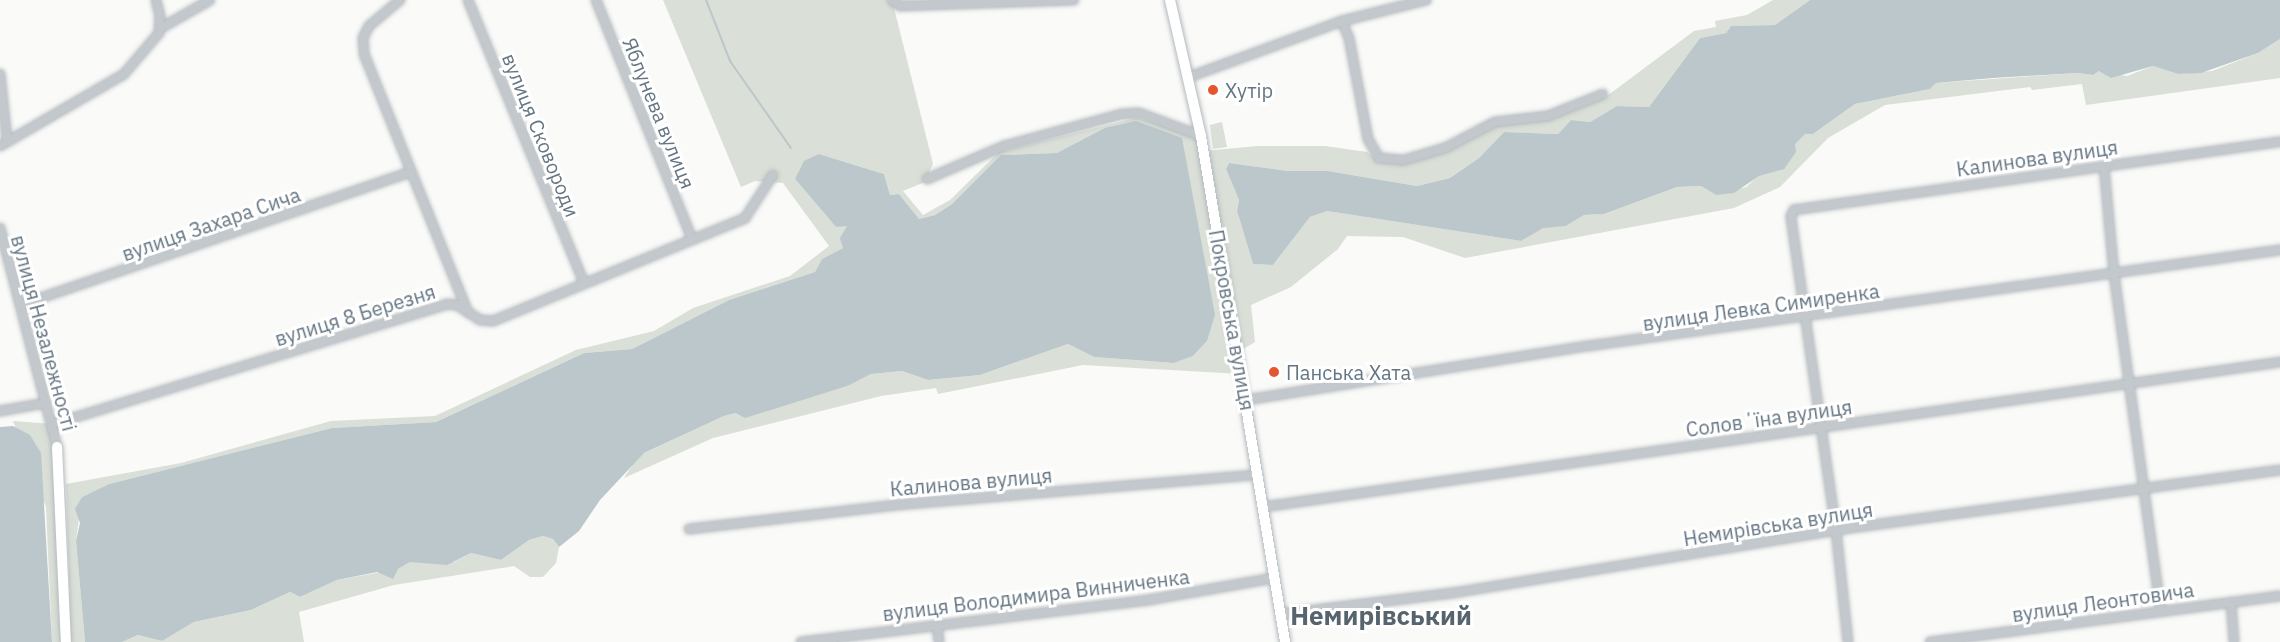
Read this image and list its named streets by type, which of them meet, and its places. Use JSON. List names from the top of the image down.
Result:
{
  "streets": {
    "street": [
      "Яблунева вулиця",
      "вулиця Сковороди",
      "Калинова вулиця",
      "вулиця Захара Сича",
      "вулиця Левка Симиренка",
      "вулиця 8 Березня",
      "Покровська вулиця",
      "вулиця Незалежності",
      "Соловʼїна вулиця",
      "Немирівська вулиця",
      "вулиця Володимира Винниченка",
      "вулиця Леонтовича"
    ]
  },
  "crossings": [
    ["Яблунева вулиця", "вулиця 8 Березня"],
    ["вулиця Сковороди", "вулиця 8 Березня"],
    ["Калинова вулиця", "вулиця Левка Симиренка"],
    ["Калинова вулиця", "Покровська вулиця"],
    ["вулиця Захара Сича", "вулиця Незалежності"],
    ["вулиця Левка Симиренка", "Покровська вулиця"],
    ["вулиця 8 Березня", "вулиця Незалежності"],
    ["Покровська вулиця", "Соловʼїна вулиця"],
    ["Покровська вулиця", "Немирівська вулиця"],
    ["Покровська вулиця", "вулиця Володимира Винниченка"]
  ],
  "districts": ["Немирівський"],
  "places": ["Хутір", "Панська Хата"]
}
